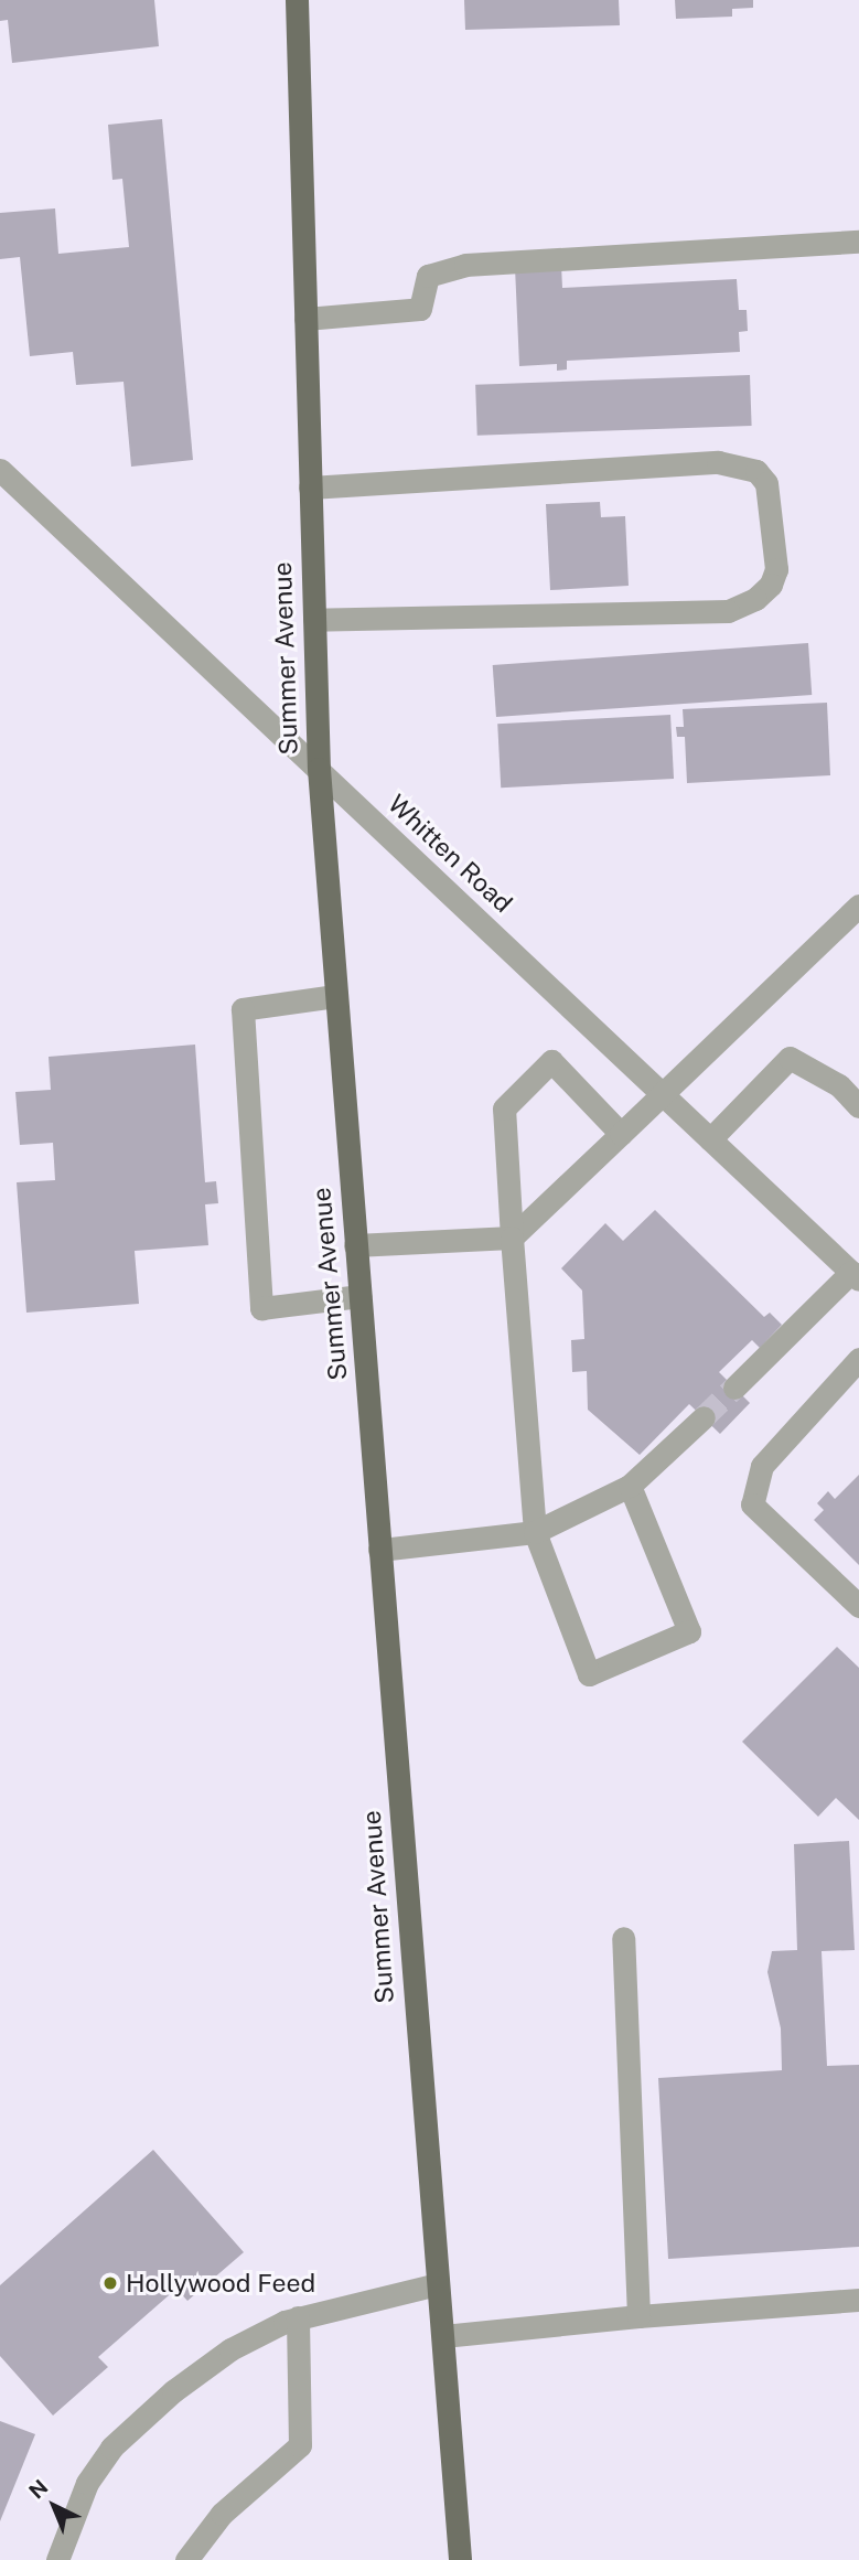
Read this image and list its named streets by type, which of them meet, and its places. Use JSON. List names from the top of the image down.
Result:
{
  "streets": {
    "main road": ["Summer Avenue"],
    "street": ["Whitten Road"]
  },
  "crossings": [
    ["Summer Avenue", "Whitten Road"]
  ],
  "places": ["Hollywood Feed"],
  "north": "top left"
}
